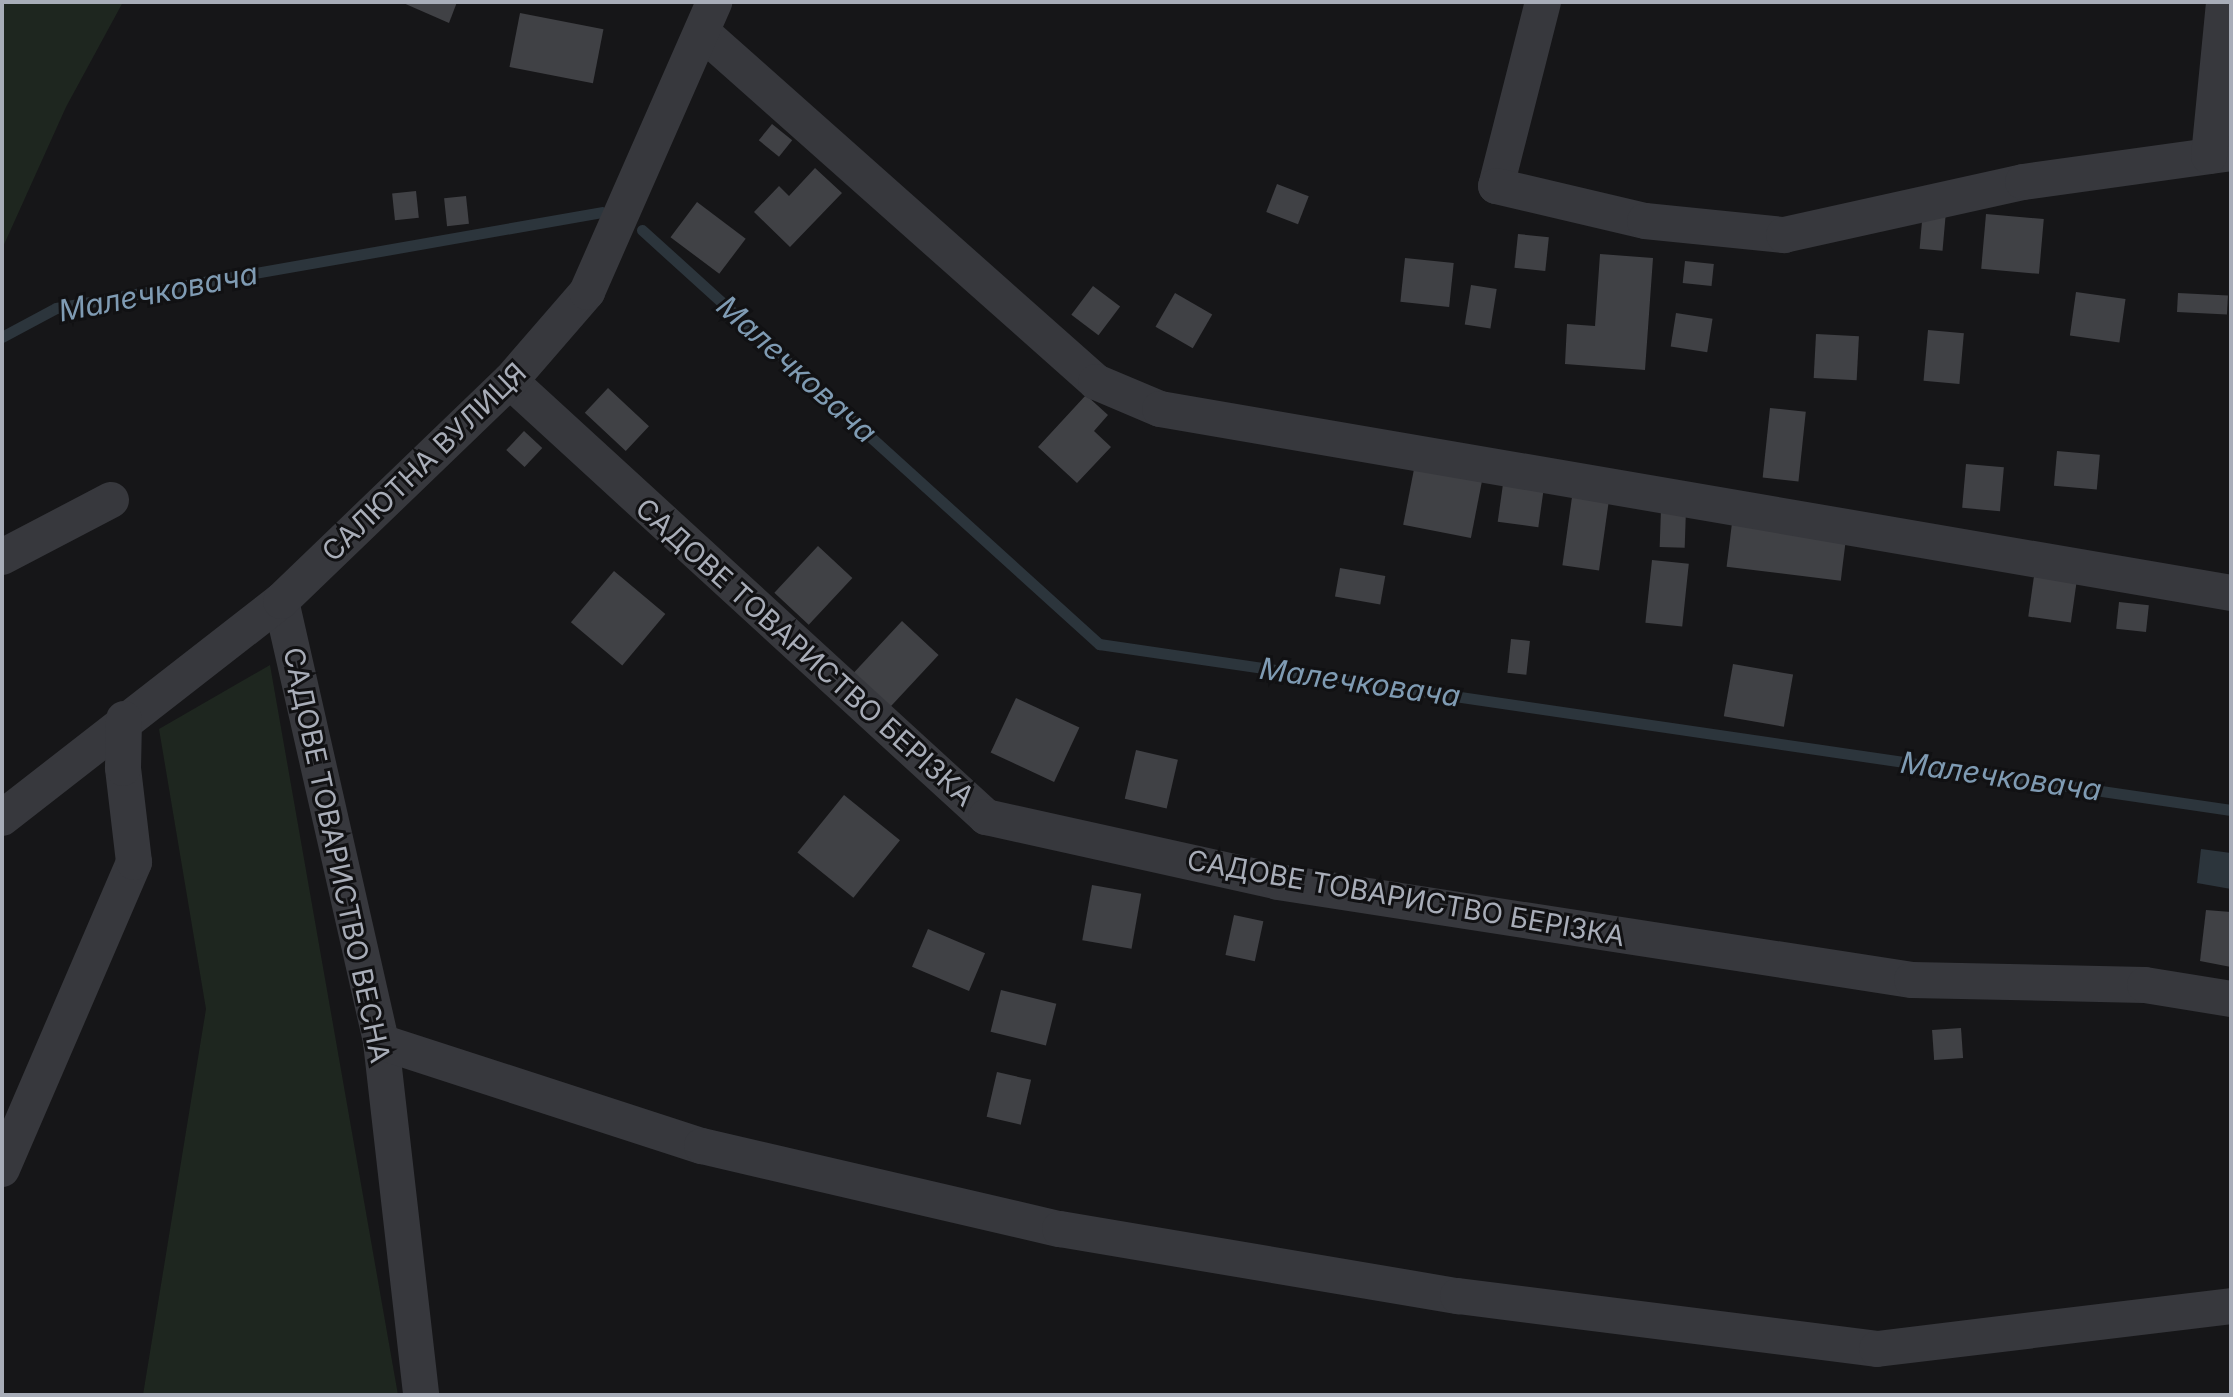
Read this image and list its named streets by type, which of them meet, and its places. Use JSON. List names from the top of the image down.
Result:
{
  "streets": {
    "street": ["САЛЮТНА ВУЛИЦЯ", "САДОВЕ ТОВАРИСТВО БЕРІЗКА", "САДОВЕ ТОВАРИСТВО ВЕСНА"]
  },
  "crossings": [
    ["САЛЮТНА ВУЛИЦЯ", "САДОВЕ ТОВАРИСТВО БЕРІЗКА"],
    ["САЛЮТНА ВУЛИЦЯ", "САДОВЕ ТОВАРИСТВО ВЕСНА"]
  ],
  "water": ["Малечковача"]
}
